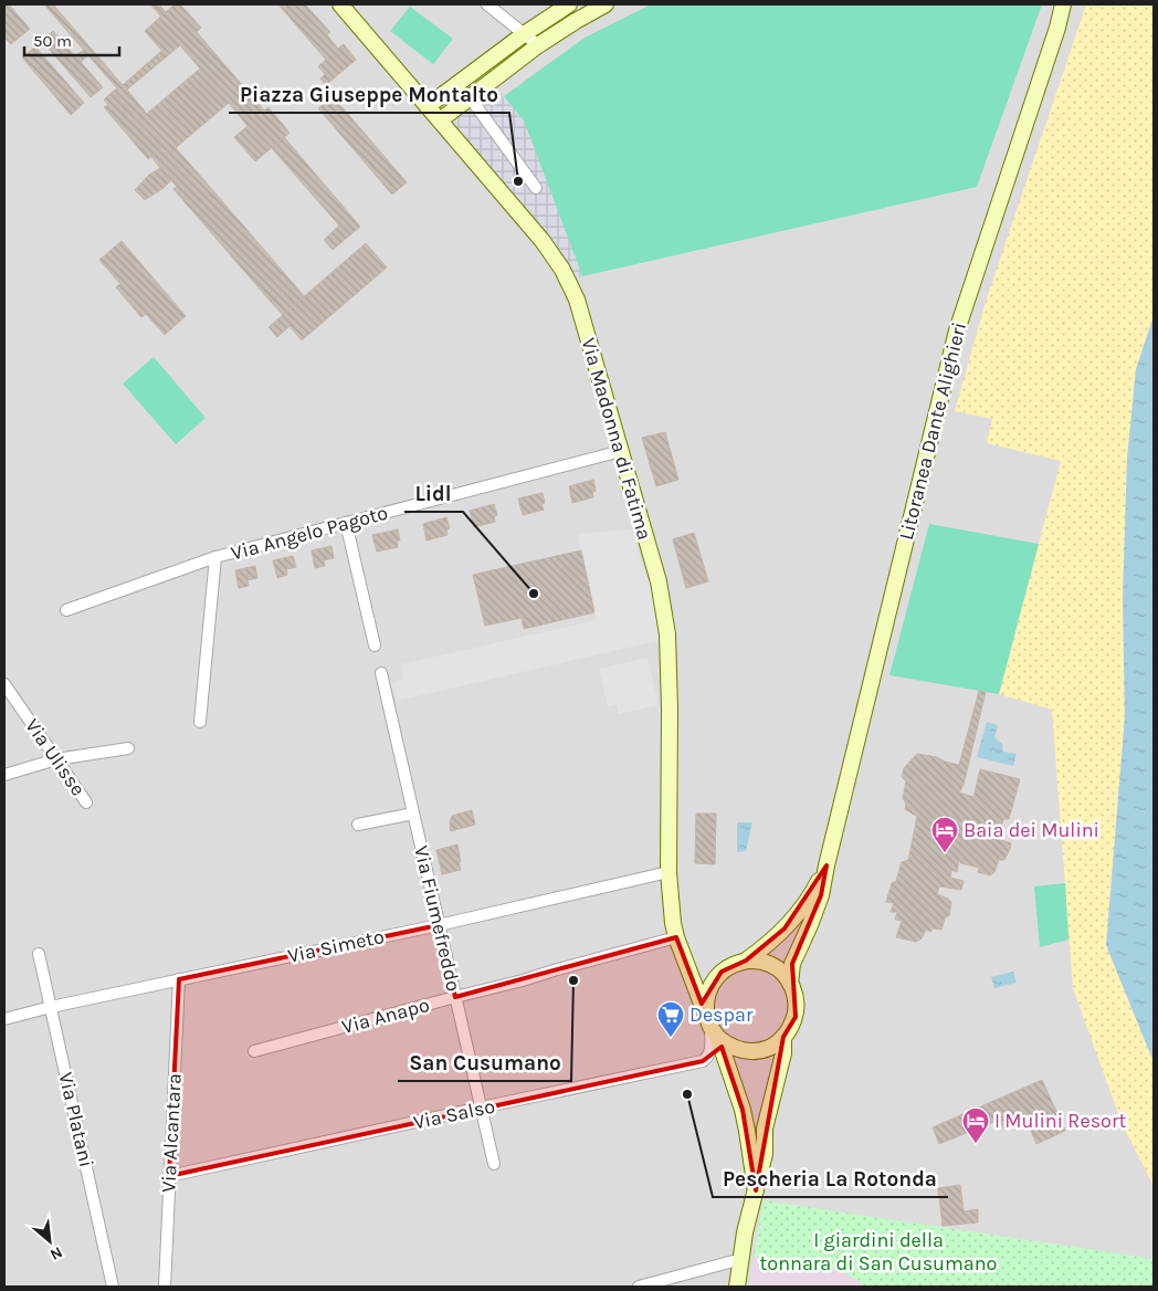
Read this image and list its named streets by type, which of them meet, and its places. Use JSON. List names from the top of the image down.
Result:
{
  "streets": {
    "main road": ["Litoranea Dante Alighieri", "Via Madonna di Fatima"],
    "street": [
      "Via Angelo Pagoto",
      "Via Ulisse",
      "Via Fiumefreddo",
      "Via Simeto",
      "Via Anapo",
      "Via Salso",
      "Via Platani",
      "Via Alcantara"
    ]
  },
  "crossings": [
    ["Via Madonna di Fatima", "Via Angelo Pagoto"],
    ["Via Madonna di Fatima", "Via Simeto"],
    ["Via Madonna di Fatima", "Via Anapo"],
    ["Via Madonna di Fatima", "Via Salso"],
    ["Via Fiumefreddo", "Via Simeto"],
    ["Via Fiumefreddo", "Via Anapo"],
    ["Via Fiumefreddo", "Via Salso"],
    ["Via Simeto", "Via Platani"],
    ["Via Simeto", "Via Alcantara"],
    ["Via Salso", "Via Alcantara"]
  ],
  "parks": ["I giardini della tonnara di San Cusumano"],
  "places": {
    "other": [
      "Piazza Giuseppe Montalto",
      "Lidl",
      "San Cusumano",
      "Pescheria La Rotonda"
    ],
    "hotel": ["Baia dei Mulini", "I Mulini Resort"],
    "supermarket": ["Despar"]
  },
  "scale_bar": "50 m",
  "north": "bottom right"
}
